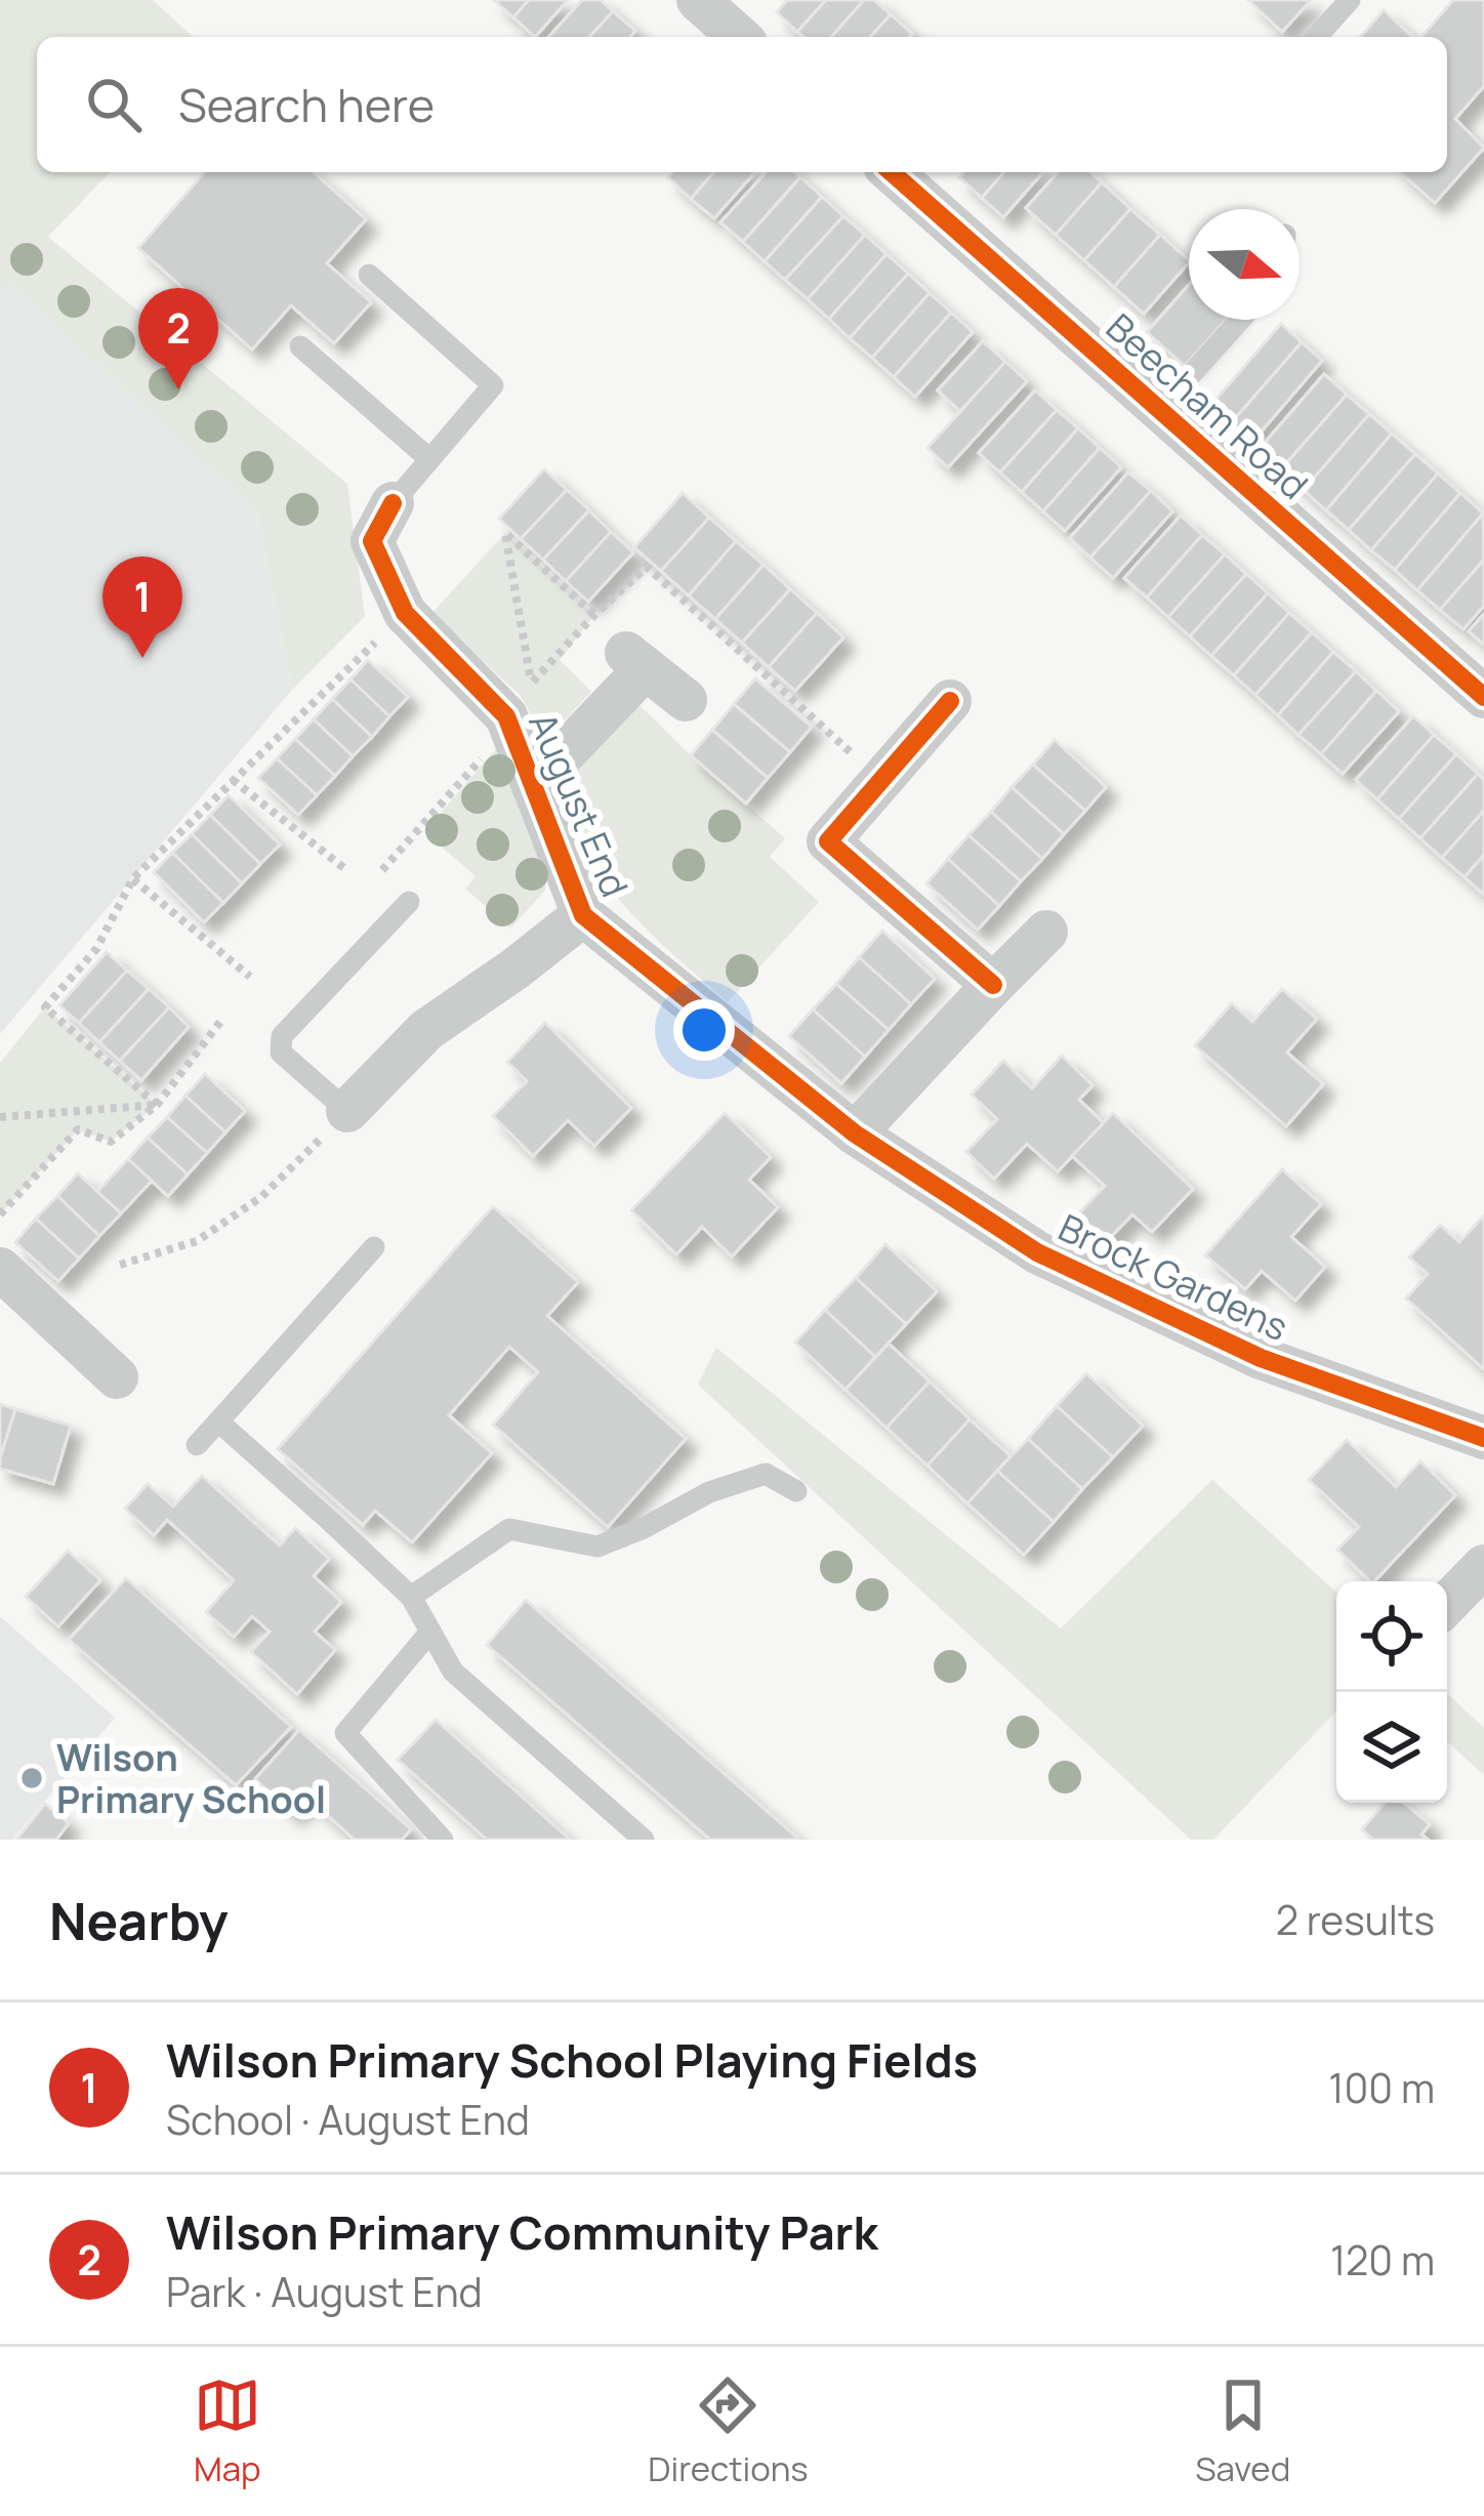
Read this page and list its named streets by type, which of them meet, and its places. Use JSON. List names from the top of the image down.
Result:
{
  "streets": {
    "street": ["Beecham Road", "August End", "Brock Gardens"]
  },
  "crossings": [
    ["August End", "Brock Gardens"]
  ],
  "places": ["Wilson Primary School"],
  "north": "right",
  "page": {
    "search": "Search here",
    "pins": ["2", "1"],
    "heading": ["Nearby", "2 results"],
    "list": [
      {
        "mark": "1",
        "name": "Wilson Primary School Playing Fields",
        "note": "School · August End",
        "value": "100 m"
      },
      {
        "mark": "2",
        "name": "Wilson Primary Community Park",
        "note": "Park · August End",
        "value": "120 m"
      }
    ],
    "nav": ["Map", "Directions", "Saved"]
  }
}
